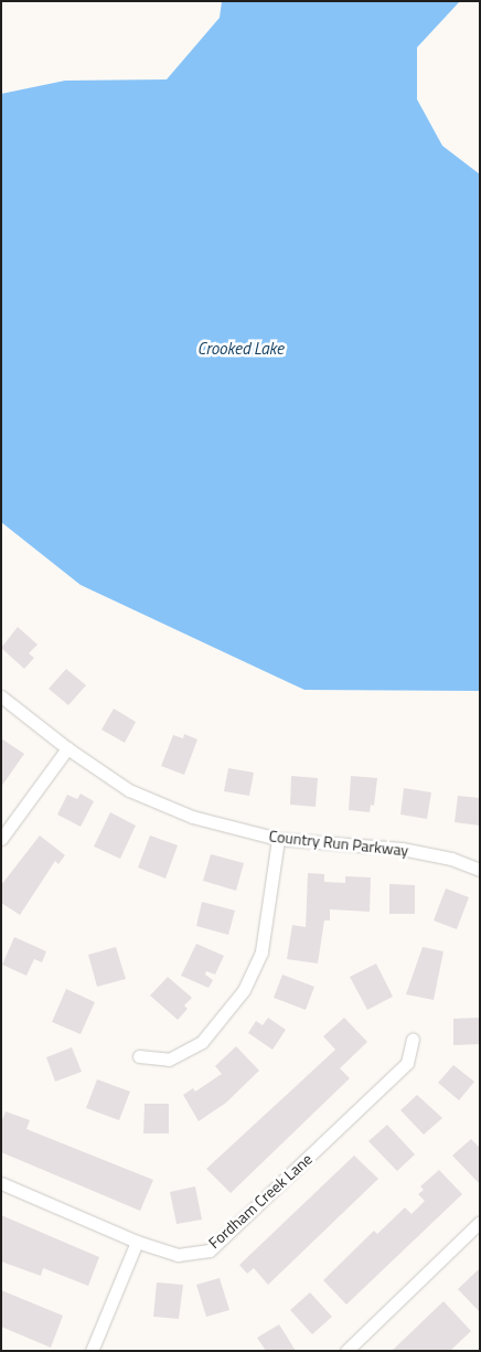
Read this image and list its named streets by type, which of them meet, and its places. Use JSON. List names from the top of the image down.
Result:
{
  "streets": {
    "street": ["Country Run Parkway", "Fordham Creek Lane"]
  },
  "water": ["Crooked Lake"]
}
